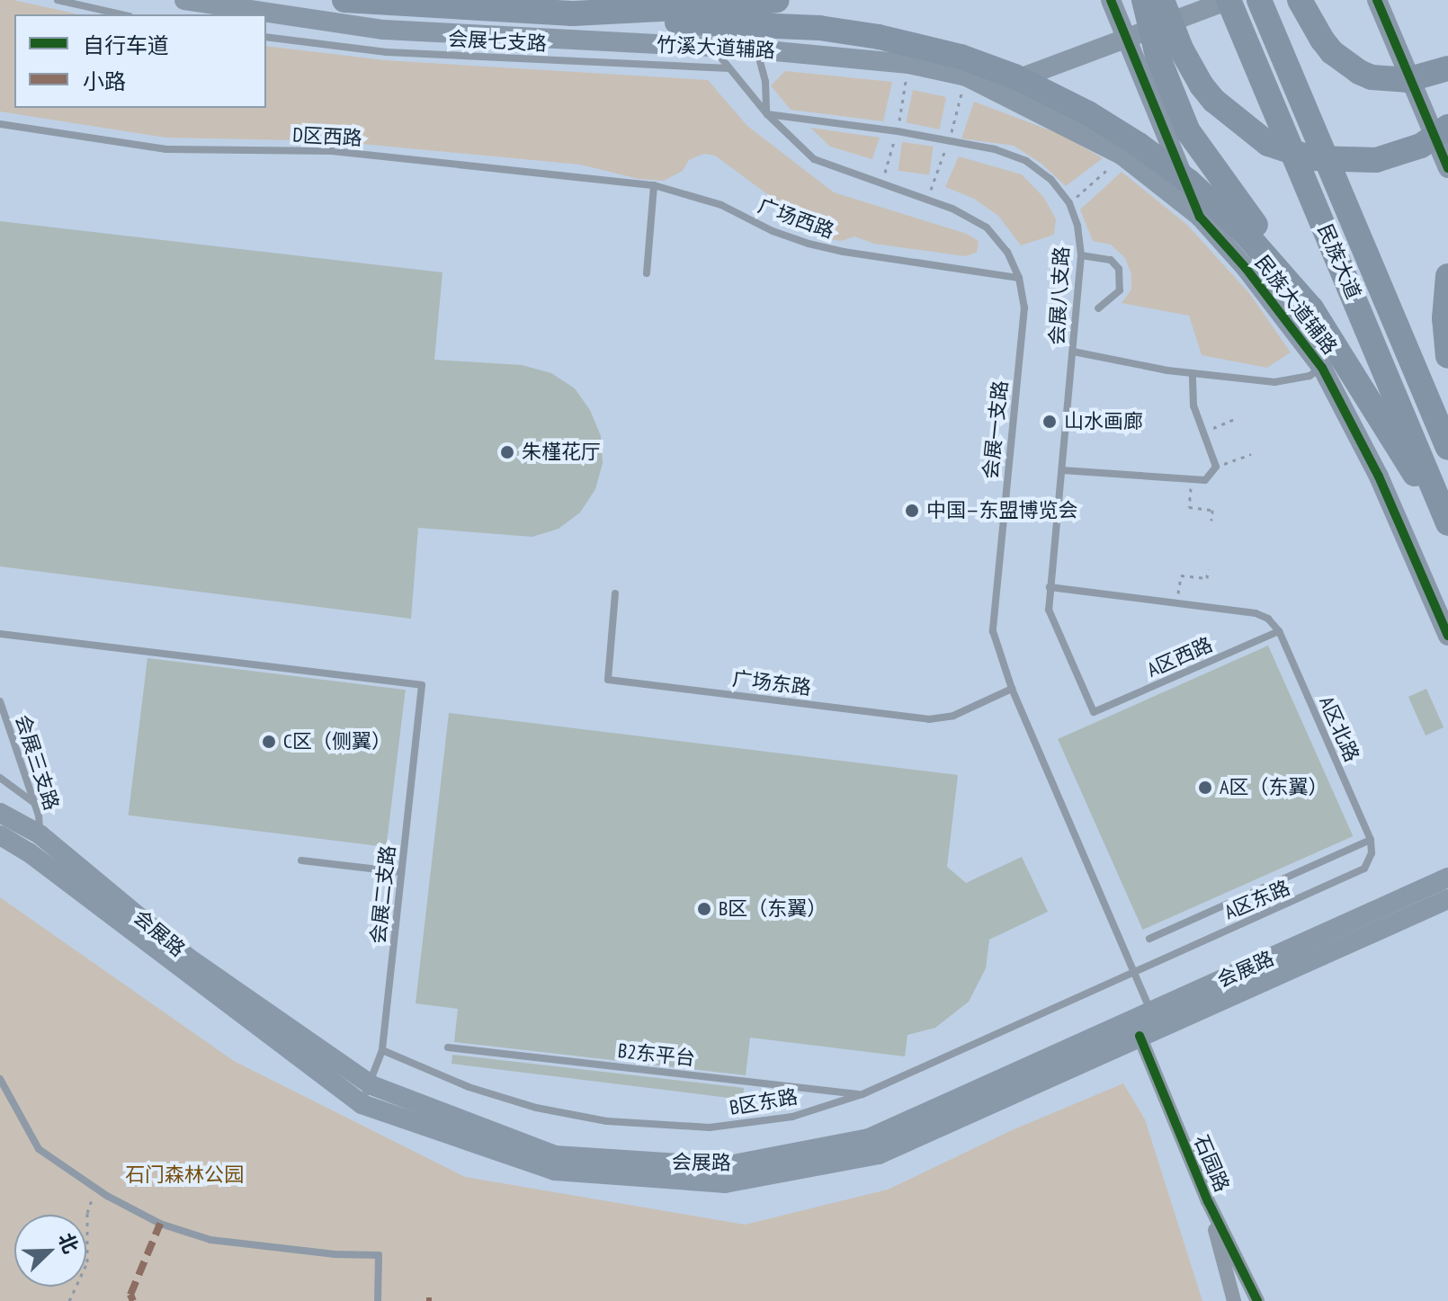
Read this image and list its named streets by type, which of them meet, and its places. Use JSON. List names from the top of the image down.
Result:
{
  "streets": {
    "highway": ["民族大道"],
    "main road": ["竹溪大道辅路", "民族大道辅路", "会展路"],
    "street": ["石园路"],
    "lane": [
      "会展七支路",
      "D区西路",
      "广场西路",
      "会展八支路",
      "会展一支路",
      "A区西路",
      "广场东路",
      "A区北路",
      "会展三支路",
      "会展二支路",
      "A区东路",
      "B2东平台",
      "B区东路"
    ]
  },
  "crossings": [
    ["会展七支路", "会展一支路"],
    ["竹溪大道辅路", "民族大道辅路"],
    ["竹溪大道辅路", "会展一支路"],
    ["D区西路", "广场西路"],
    ["广场西路", "会展一支路"],
    ["会展八支路", "会展一支路"],
    ["会展八支路", "A区西路"],
    ["会展一支路", "广场东路"],
    ["会展一支路", "A区东路"],
    ["会展一支路", "会展路"],
    ["会展一支路", "B区东路"],
    ["A区西路", "A区北路"],
    ["A区北路", "A区东路"],
    ["会展三支路", "会展路"],
    ["会展二支路", "会展路"],
    ["会展二支路", "B区东路"],
    ["A区东路", "B区东路"],
    ["会展路", "石园路"],
    ["B2东平台", "B区东路"]
  ],
  "parks": ["石门森林公园"],
  "places": [
    "山水画廊",
    "朱槿花厅",
    "中国—东盟博览会",
    "C区（侧翼）",
    "A区（东翼）",
    "B区（东翼）"
  ],
  "legend": ["自行车道", "小路"],
  "north": "top right"
}
